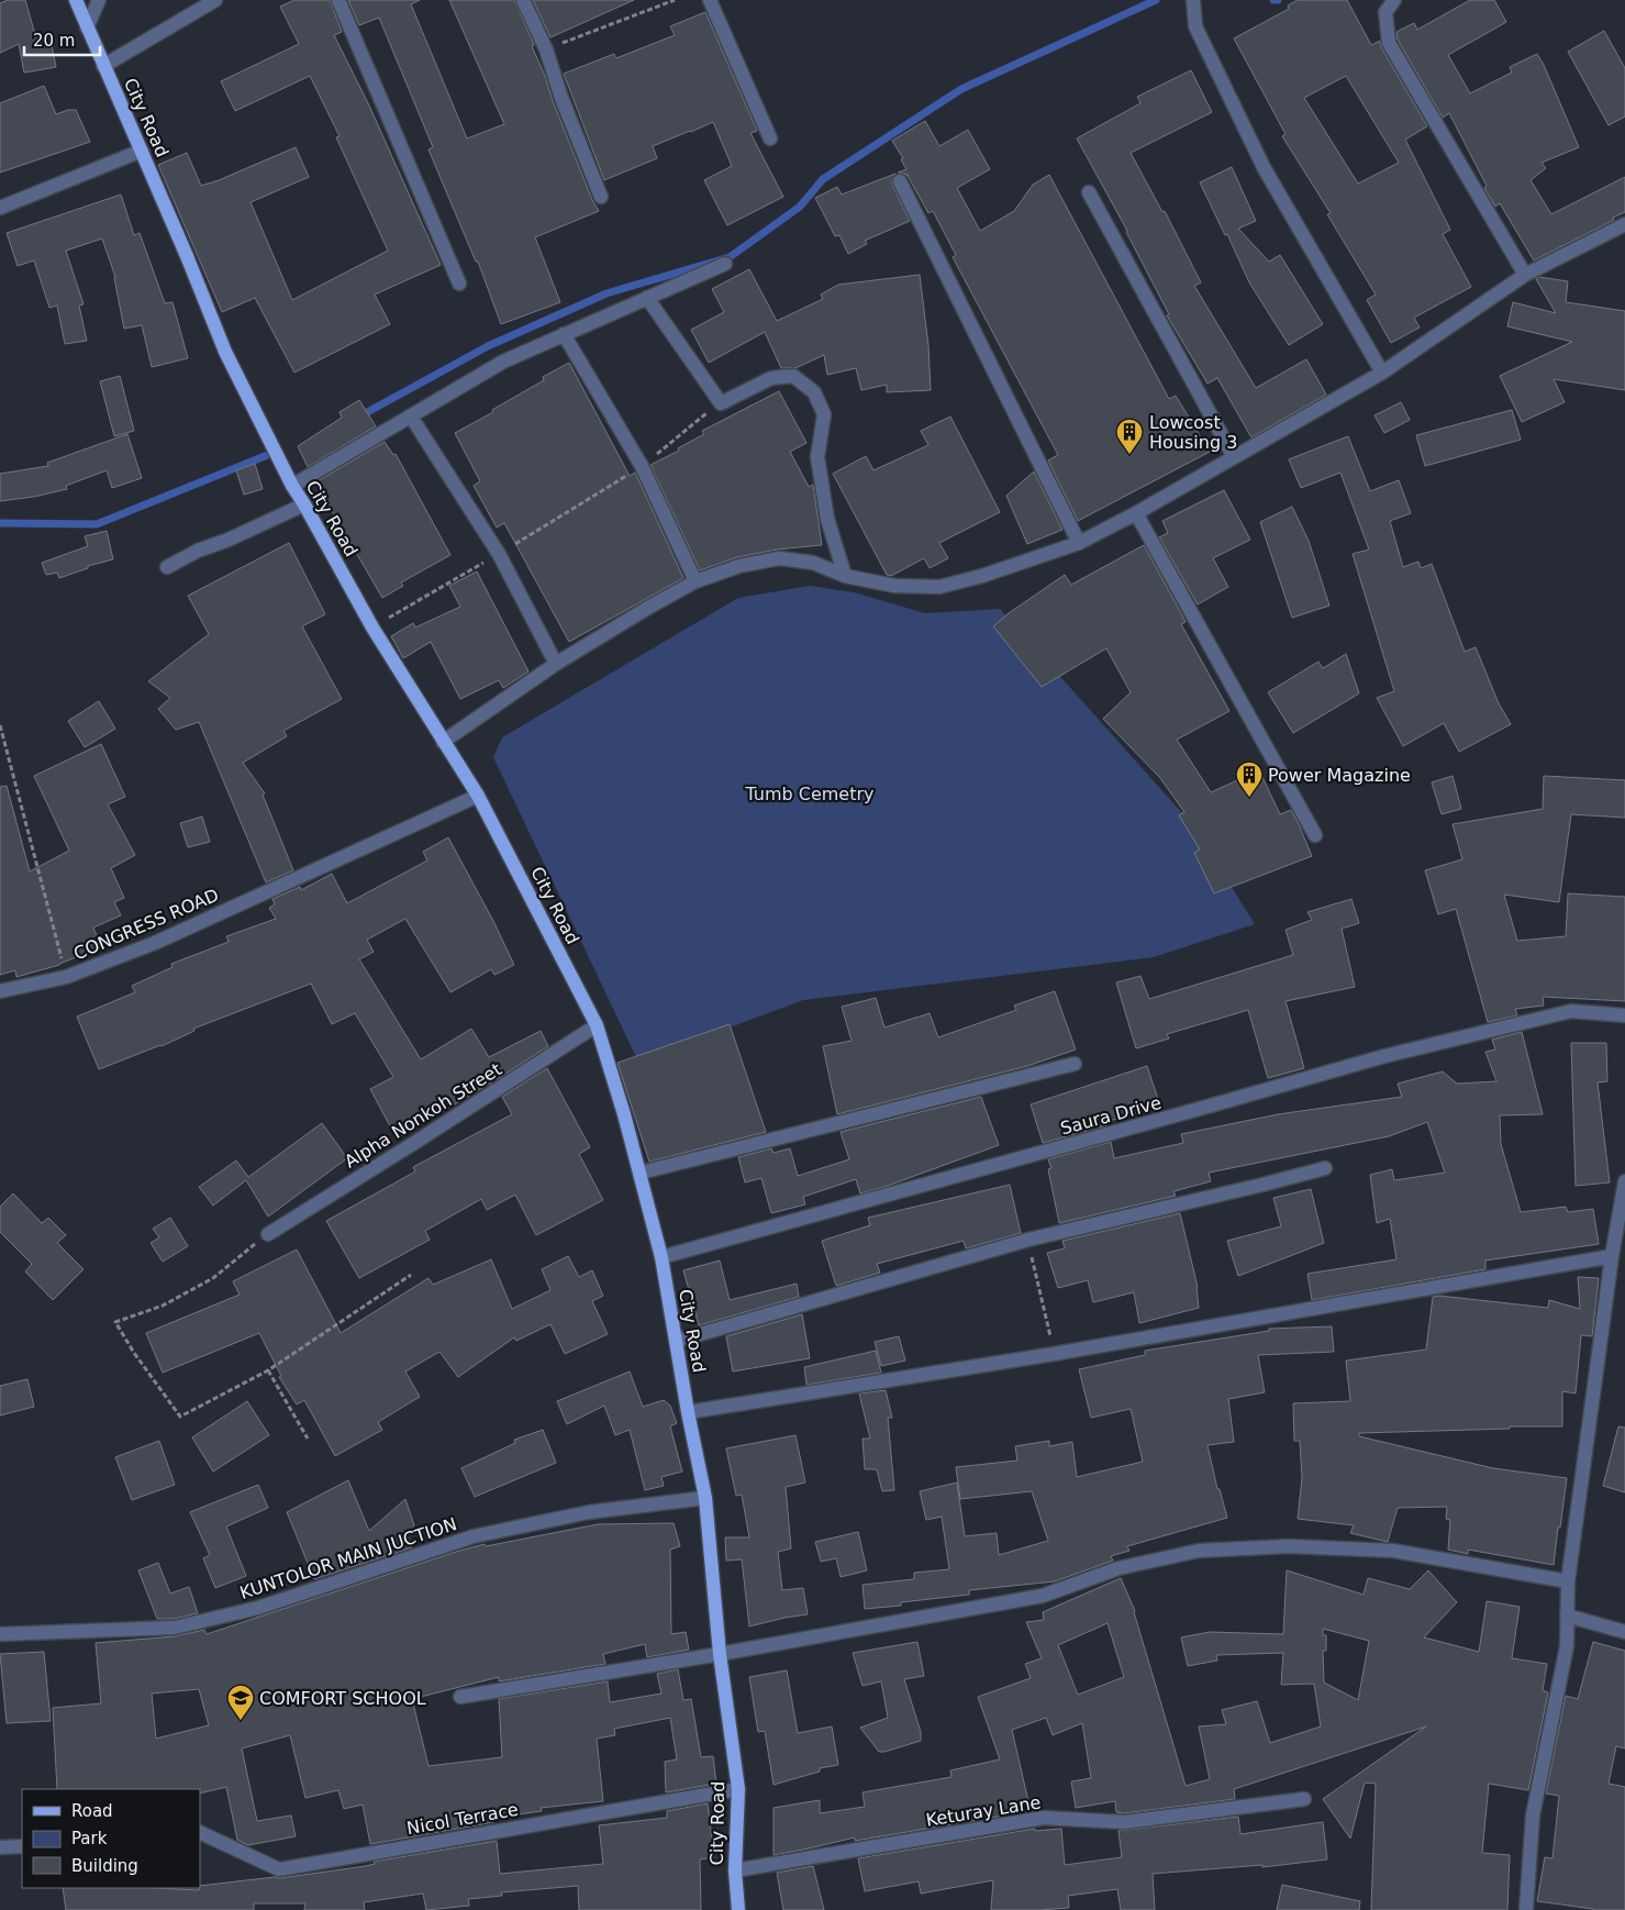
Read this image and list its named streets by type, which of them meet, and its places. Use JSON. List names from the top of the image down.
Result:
{
  "streets": {
    "main road": ["City Road"],
    "street": [
      "CONGRESS ROAD",
      "Alpha Nonkoh Street",
      "Saura Drive",
      "KUNTOLOR MAIN JUCTION",
      "Keturay Lane",
      "Nicol Terrace"
    ]
  },
  "crossings": [
    ["City Road", "CONGRESS ROAD"],
    ["City Road", "Alpha Nonkoh Street"],
    ["City Road", "Saura Drive"],
    ["City Road", "KUNTOLOR MAIN JUCTION"],
    ["City Road", "Keturay Lane"],
    ["City Road", "Nicol Terrace"]
  ],
  "parks": ["Tumb Cemetry"],
  "places": {
    "building": ["Lowcost Housing 3", "Power Magazine"],
    "school or university": ["COMFORT SCHOOL"]
  },
  "legend": ["Road", "Park", "Building"],
  "scale_bar": "20 m"
}
